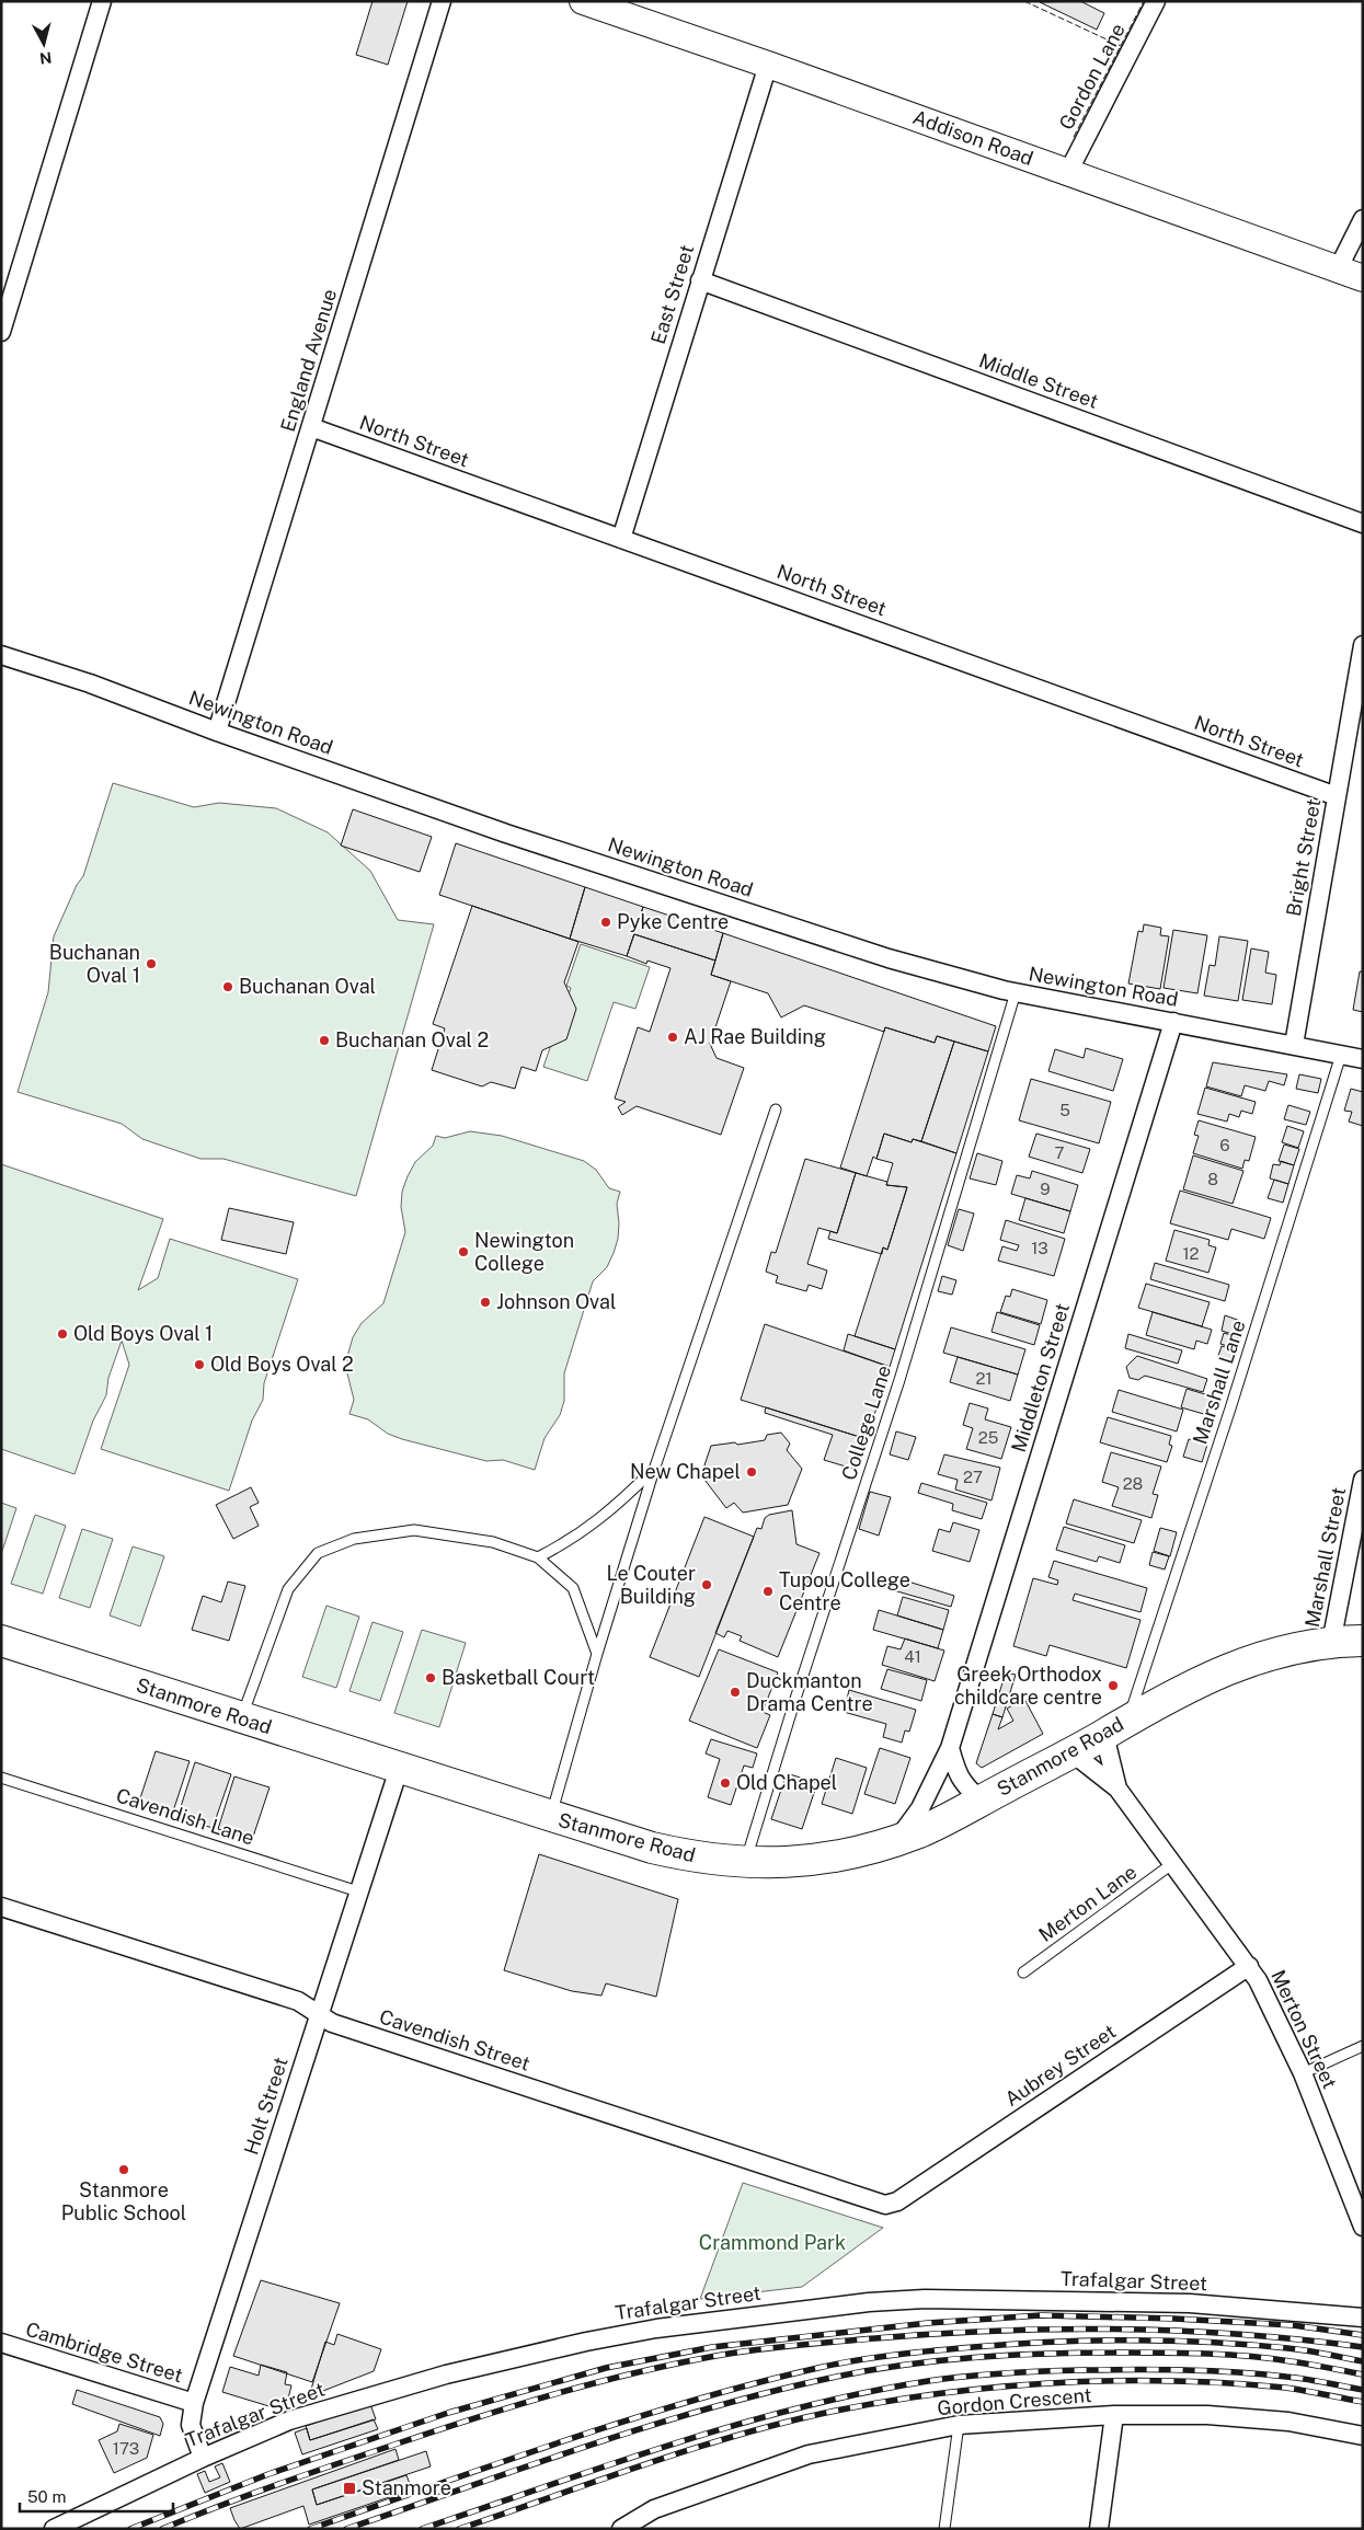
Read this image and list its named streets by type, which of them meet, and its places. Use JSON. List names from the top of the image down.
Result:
{
  "streets": {
    "highway": ["Stanmore Road"],
    "main road": ["Addison Road"],
    "street": [
      "Gordon Lane",
      "East Street",
      "England Avenue",
      "Middle Street",
      "North Street",
      "Newington Road",
      "Bright Street",
      "Middleton Street",
      "Marshall Street",
      "Merton Street",
      "Cavendish Street",
      "Aubrey Street",
      "Holt Street",
      "Trafalgar Street",
      "Cambridge Street",
      "Gordon Crescent"
    ],
    "lane": [
      "Marshall Lane",
      "College Lane",
      "Cavendish Lane",
      "Merton Lane"
    ]
  },
  "crossings": [
    ["Gordon Lane", "Addison Road"],
    ["Addison Road", "East Street"],
    ["East Street", "Middle Street"],
    ["East Street", "North Street"],
    ["England Avenue", "North Street"],
    ["England Avenue", "Newington Road"],
    ["North Street", "Bright Street"],
    ["Newington Road", "Bright Street"],
    ["Newington Road", "Middleton Street"],
    ["Newington Road", "Marshall Lane"],
    ["Newington Road", "College Lane"],
    ["Middleton Street", "Stanmore Road"],
    ["Marshall Lane", "Stanmore Road"],
    ["Marshall Lane", "Merton Street"],
    ["College Lane", "Stanmore Road"],
    ["Marshall Street", "Stanmore Road"],
    ["Stanmore Road", "Merton Street"],
    ["Stanmore Road", "Holt Street"],
    ["Cavendish Lane", "Holt Street"],
    ["Merton Lane", "Merton Street"],
    ["Merton Street", "Aubrey Street"],
    ["Cavendish Street", "Aubrey Street"],
    ["Cavendish Street", "Holt Street"],
    ["Holt Street", "Trafalgar Street"],
    ["Holt Street", "Cambridge Street"]
  ],
  "parks": ["Crammond Park"],
  "places": {
    "other": [
      "Pyke Centre",
      "Buchanan Oval 1",
      "Buchanan Oval",
      "AJ Rae Building",
      "Buchanan Oval 2",
      "Newington College",
      "Johnson Oval",
      "Old Boys Oval 1",
      "Old Boys Oval 2",
      "New Chapel",
      "Le Couter Building",
      "Tupou College Centre",
      "Basketball Court",
      "Greek Orthodox childcare centre",
      "Duckmanton Drama Centre",
      "Old Chapel",
      "Stanmore Public School"
    ],
    "transit": ["Stanmore"]
  },
  "house_numbers": [
    "5",
    "6",
    "7",
    "8",
    "9",
    "13",
    "12",
    "21",
    "25",
    "27",
    "28",
    "41",
    "173"
  ],
  "scale_bar": "50 m",
  "north": "bottom"
}
